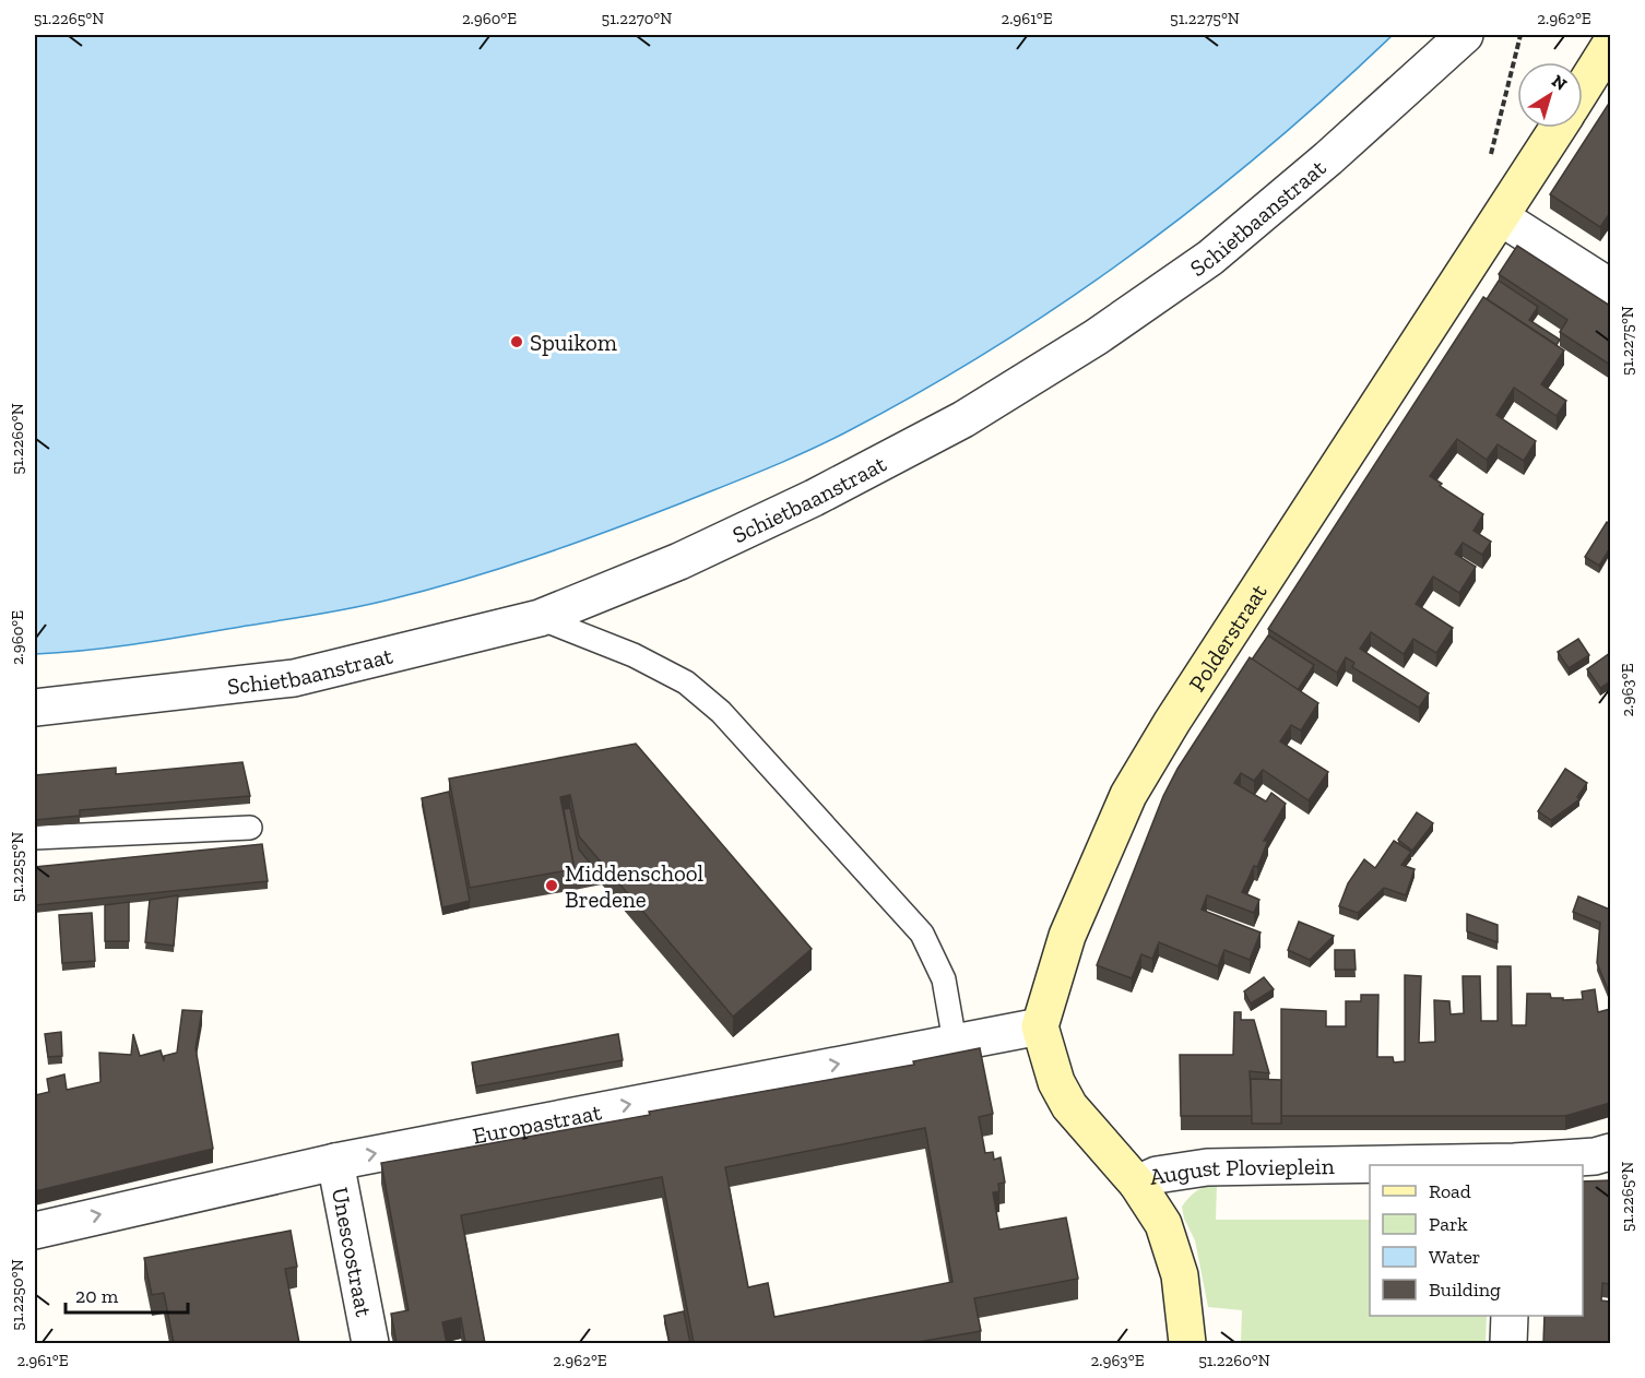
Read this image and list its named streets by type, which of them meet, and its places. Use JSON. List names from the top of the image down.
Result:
{
  "streets": {
    "street": [
      "Schietbaanstraat",
      "Polderstraat",
      "Europastraat",
      "August Plovieplein",
      "Unescostraat"
    ]
  },
  "crossings": [
    ["Polderstraat", "Europastraat"],
    ["Europastraat", "Unescostraat"]
  ],
  "one_way": ["Europastraat"],
  "places": ["Spuikom", "Middenschool Bredene"],
  "legend": [
    "Road",
    "Park",
    "Water",
    "Building"
  ],
  "scale_bar": "20 m",
  "north": "top right",
  "coordinates": [
    "51.2265°N",
    "2.960°E",
    "51.2270°N",
    "2.961°E",
    "51.2275°N",
    "2.962°E",
    "51.2260°N",
    "2.963°E",
    "51.2255°N",
    "51.2250°N"
  ]
}
